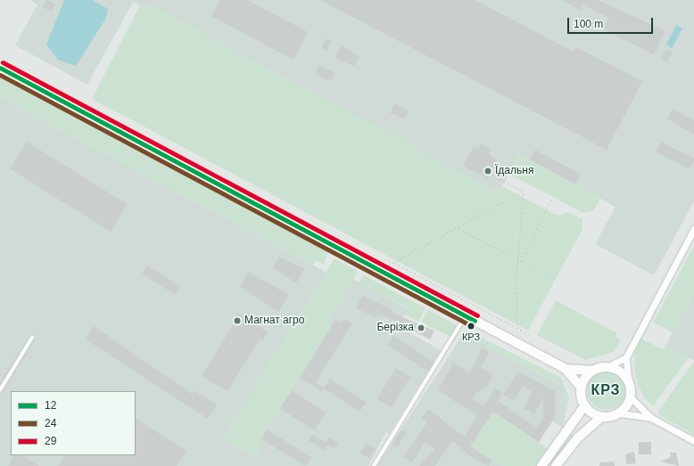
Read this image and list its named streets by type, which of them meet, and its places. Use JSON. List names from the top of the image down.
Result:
{
  "districts": ["КРЗ"],
  "places": [
    "Їдальня",
    "Магнат агро",
    "КРЗ",
    "Берізка"
  ],
  "lines": ["transit line 29", "transit line 12", "transit line 24"],
  "legend": ["12", "24", "29"],
  "scale_bar": "100 m"
}
